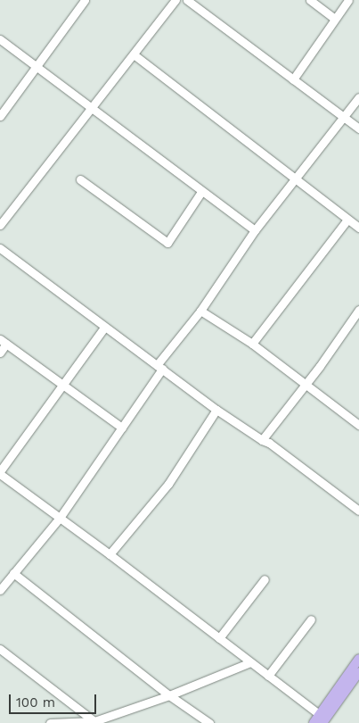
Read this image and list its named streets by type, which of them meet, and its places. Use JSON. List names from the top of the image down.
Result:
{
  "scale_bar": "100 m"
}
